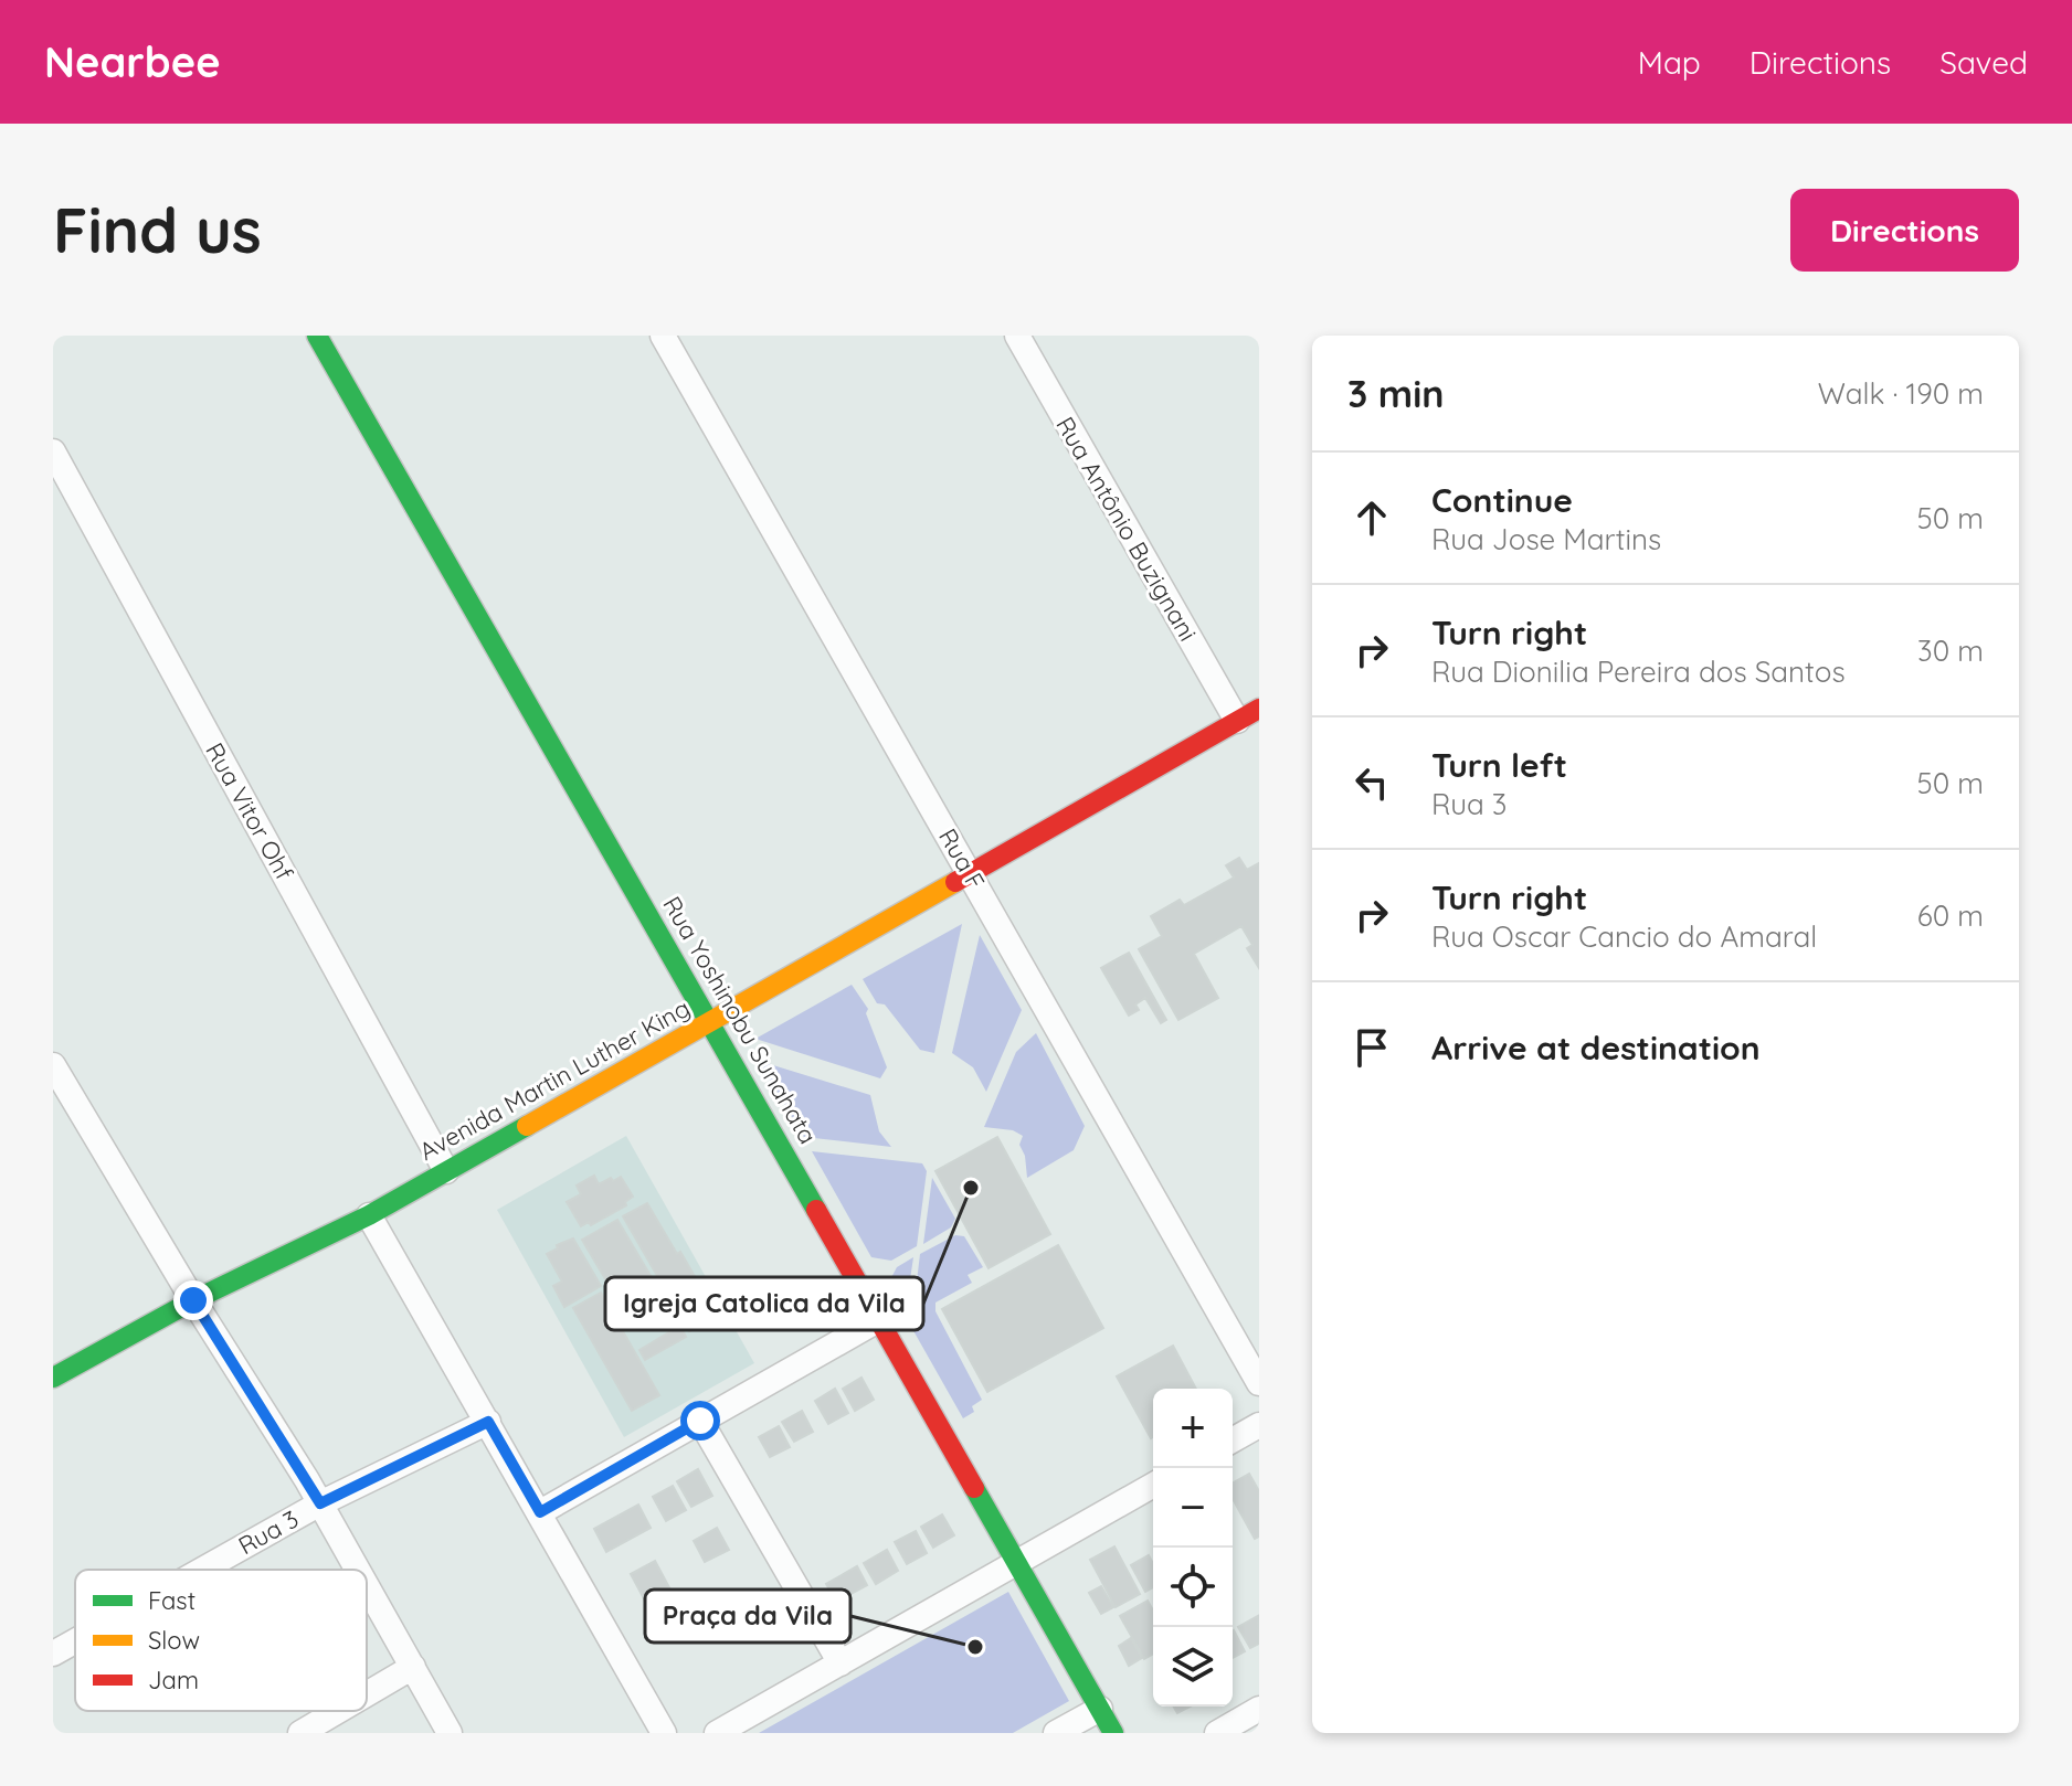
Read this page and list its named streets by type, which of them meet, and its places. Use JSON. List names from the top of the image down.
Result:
{
  "streets": {
    "main road": ["Rua Yoshinobu Sunahata", "Avenida Martin Luther King"],
    "street": [
      "Rua Antônio Buzignani",
      "Rua Vitor Ohf",
      "Rua F",
      "Rua 3"
    ]
  },
  "crossings": [
    ["Rua Antônio Buzignani", "Avenida Martin Luther King"],
    ["Rua Vitor Ohf", "Avenida Martin Luther King"],
    ["Rua F", "Avenida Martin Luther King"],
    ["Rua Yoshinobu Sunahata", "Avenida Martin Luther King"]
  ],
  "places": ["Igreja Catolica da Vila", "Praça da Vila"],
  "legend": ["Fast", "Slow", "Jam"],
  "page": {
    "header": "Nearbee",
    "nav": ["Map", "Directions", "Saved"],
    "buttons": "Directions",
    "title": "Find us",
    "heading": ["3 min", "Walk · 190 m"],
    "list": [
      ["Continue", "Rua Jose Martins", "50 m"],
      ["Turn right", "Rua Dionilia Pereira dos Santos", "30 m"],
      ["Turn left", "Rua 3", "50 m"],
      ["Turn right", "Rua Oscar Cancio do Amaral", "60 m"],
      "Arrive at destination"
    ],
    "map_buttons": ["+", "−"]
  }
}
